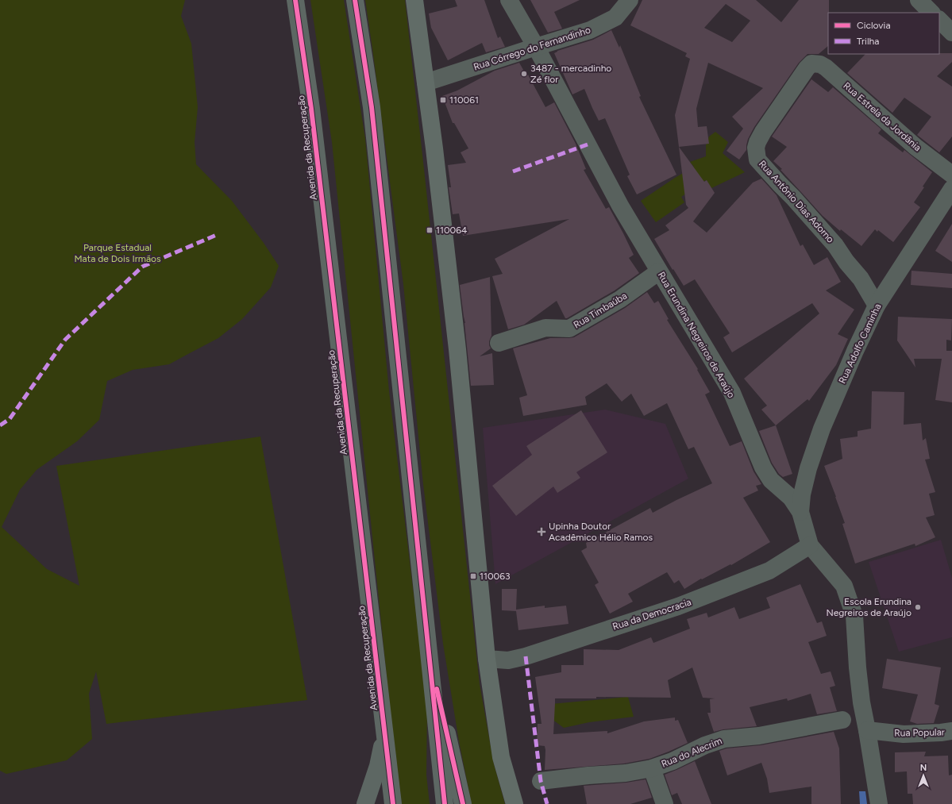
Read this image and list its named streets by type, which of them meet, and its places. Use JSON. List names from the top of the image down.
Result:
{
  "streets": {
    "highway": ["Avenida da Recuperação"],
    "street": [
      "Rua Córrego do Fernandinho",
      "Rua Estrela da Jordânia",
      "Rua Antônio Dias Adorno",
      "Rua Timbaúba",
      "Rua Erundina Negreiros de Araújo",
      "Rua Adolfo Caminha",
      "Rua da Democracia",
      "Rua Popular",
      "Rua do Alecrim"
    ]
  },
  "crossings": [
    ["Rua Córrego do Fernandinho", "Rua Erundina Negreiros de Araújo"],
    ["Rua Estrela da Jordânia", "Rua Antônio Dias Adorno"],
    ["Rua Antônio Dias Adorno", "Rua Adolfo Caminha"],
    ["Rua Timbaúba", "Rua Erundina Negreiros de Araújo"],
    ["Rua Erundina Negreiros de Araújo", "Rua Adolfo Caminha"],
    ["Rua Erundina Negreiros de Araújo", "Rua da Democracia"],
    ["Rua Erundina Negreiros de Araújo", "Rua Popular"]
  ],
  "parks": ["Parque Estadual Mata de Dois Irmãos"],
  "places": {
    "other": ["3487 - mercadinho Zé flor", "Escola Erundina Negreiros de Araújo"],
    "transit": ["110061", "110064", "110063"],
    "health": ["Upinha Doutor Acadêmico Hélio Ramos"]
  },
  "legend": ["Ciclovia", "Trilha"],
  "north": "top"
}
